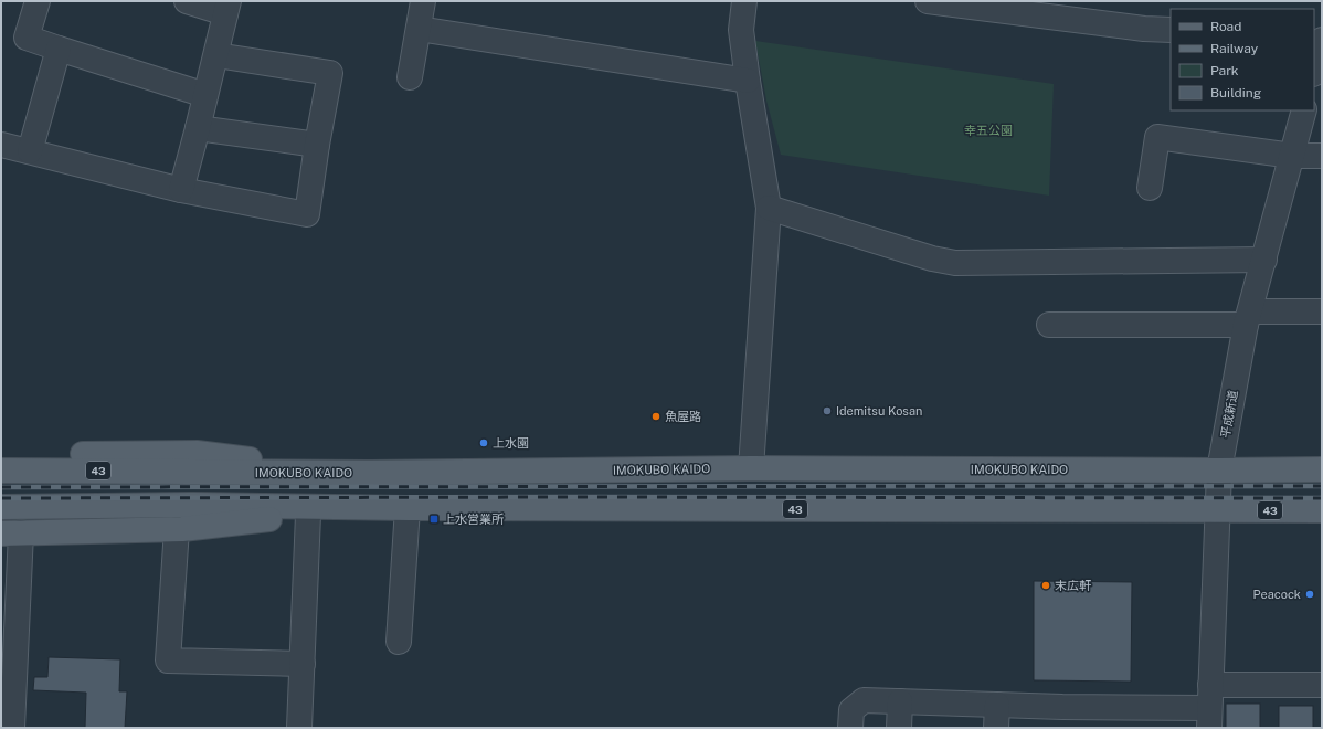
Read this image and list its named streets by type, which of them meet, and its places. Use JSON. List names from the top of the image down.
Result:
{
  "streets": {
    "main road": ["IMOKUBO KAIDO", "43"],
    "street": ["平成新道"]
  },
  "crossings": [
    ["平成新道", "IMOKUBO KAIDO"],
    ["平成新道", "43"]
  ],
  "parks": ["幸五公園"],
  "places": {
    "other": [
      "Idemitsu Kosan",
      "魚屋路",
      "上水園",
      "末広軒",
      "Peacock"
    ],
    "transit": ["上水営業所"]
  },
  "legend": [
    "Road",
    "Railway",
    "Park",
    "Building"
  ]
}
